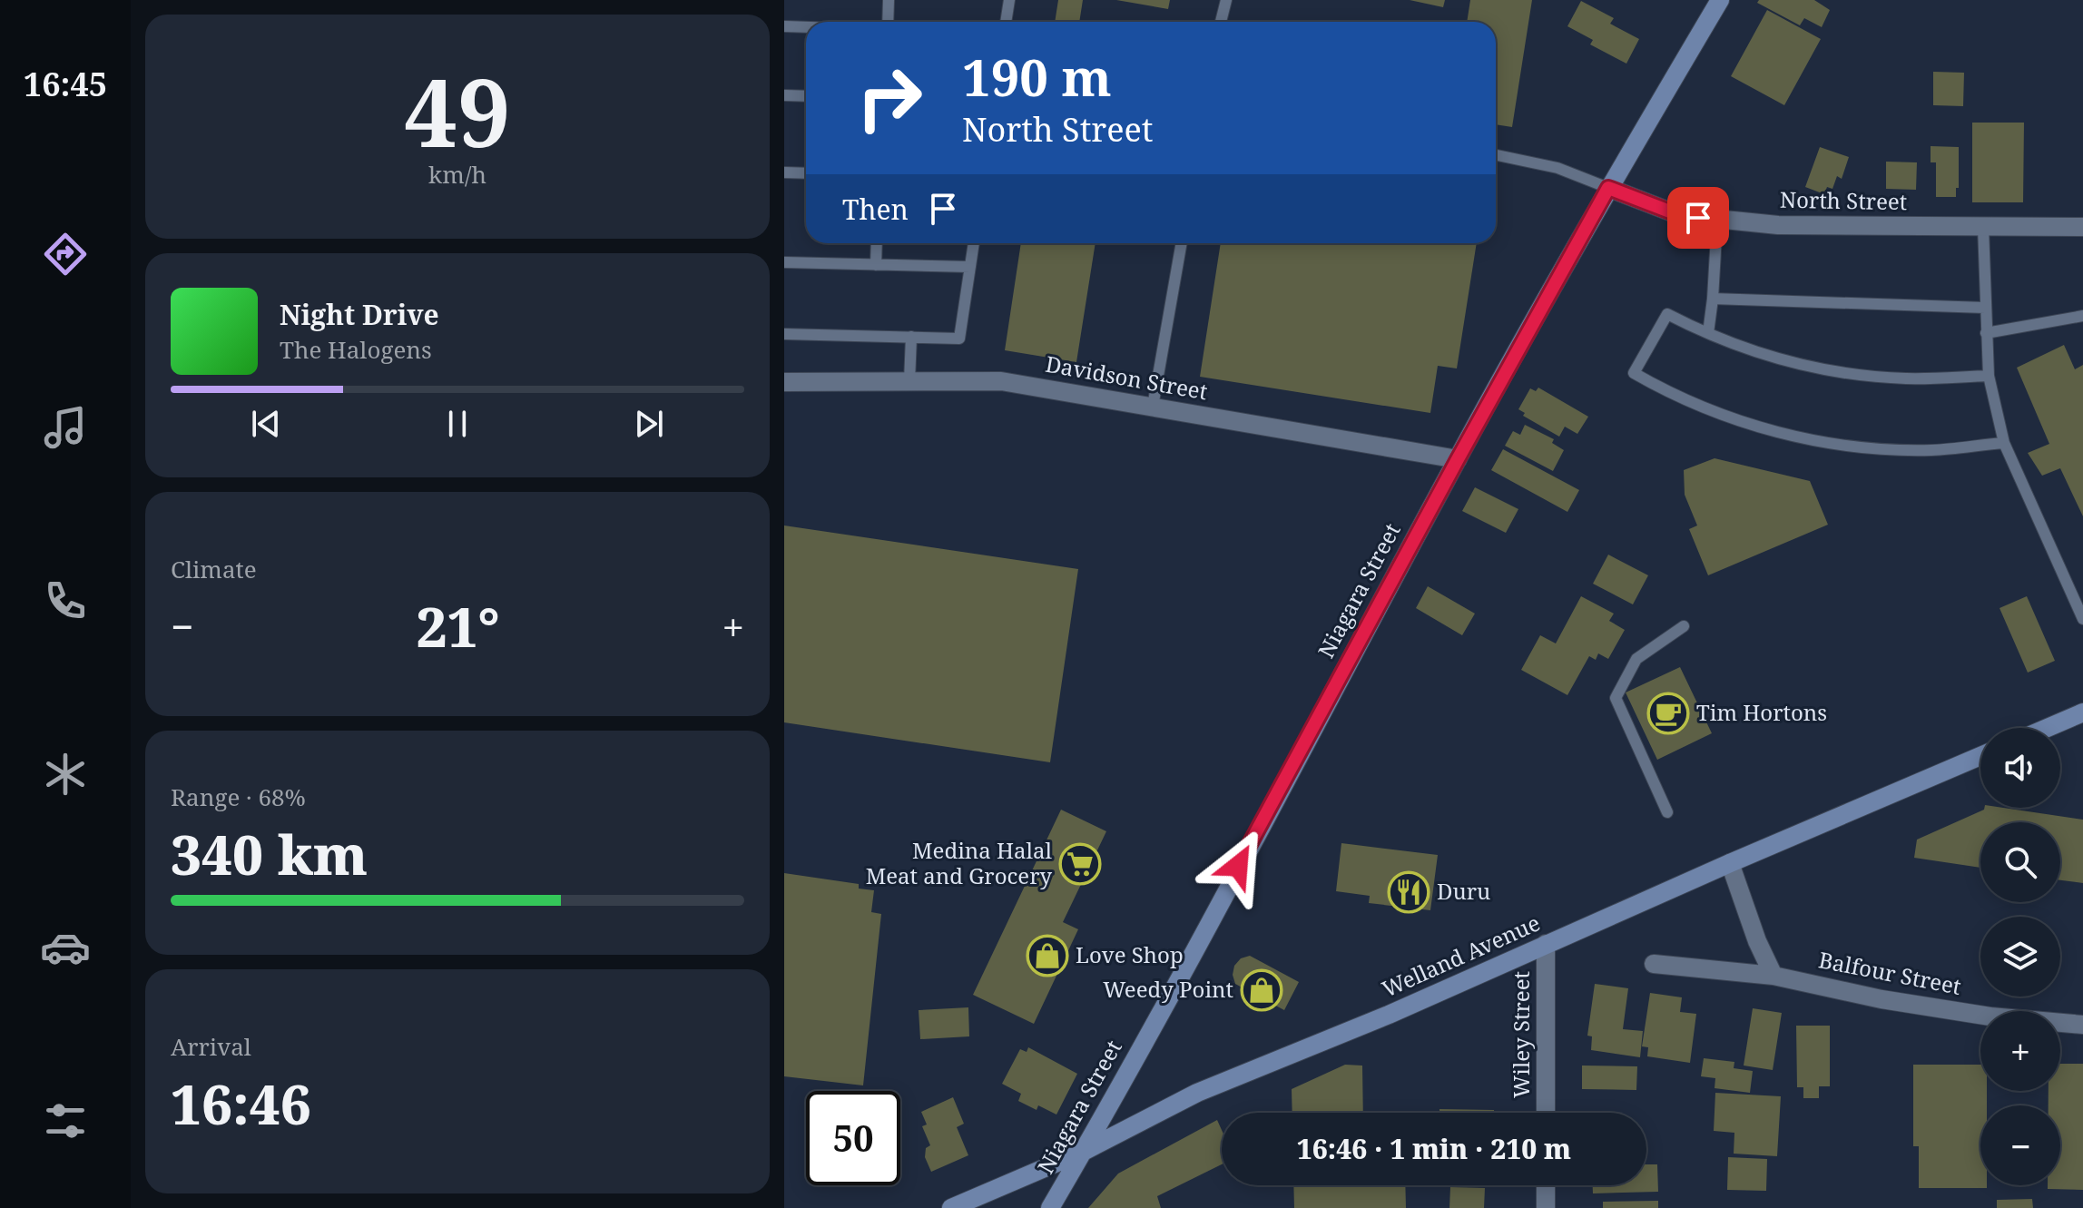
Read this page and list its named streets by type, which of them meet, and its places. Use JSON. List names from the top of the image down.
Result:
{
  "streets": {
    "main road": ["Niagara Street", "Welland Avenue"],
    "street": [
      "North Street",
      "Davidson Street",
      "Balfour Street",
      "Wiley Street"
    ]
  },
  "crossings": [
    ["North Street", "Niagara Street"],
    ["Davidson Street", "Niagara Street"],
    ["Niagara Street", "Welland Avenue"],
    ["Welland Avenue", "Wiley Street"]
  ],
  "places": {
    "cafe": ["Tim Hortons"],
    "supermarket": ["Medina Halal Meat and Grocery"],
    "restaurant": ["Duru"],
    "shop": ["Love Shop", "Weedy Point"]
  },
  "page": {
    "tabs": "16:45",
    "tile": [
      ["49", "km/h"],
      "Climate",
      ["Range · 68%", "340 km"],
      ["Arrival", "16:46"]
    ],
    "turn": ["190 m", "North Street"],
    "then": "Then",
    "song": ["Night Drive", "The Halogens"],
    "heat": ["−", "21°", "+"],
    "map_buttons": ["+", "−"],
    "limit": "50",
    "trip": "16:46 · 1 min · 210 m"
  }
}
